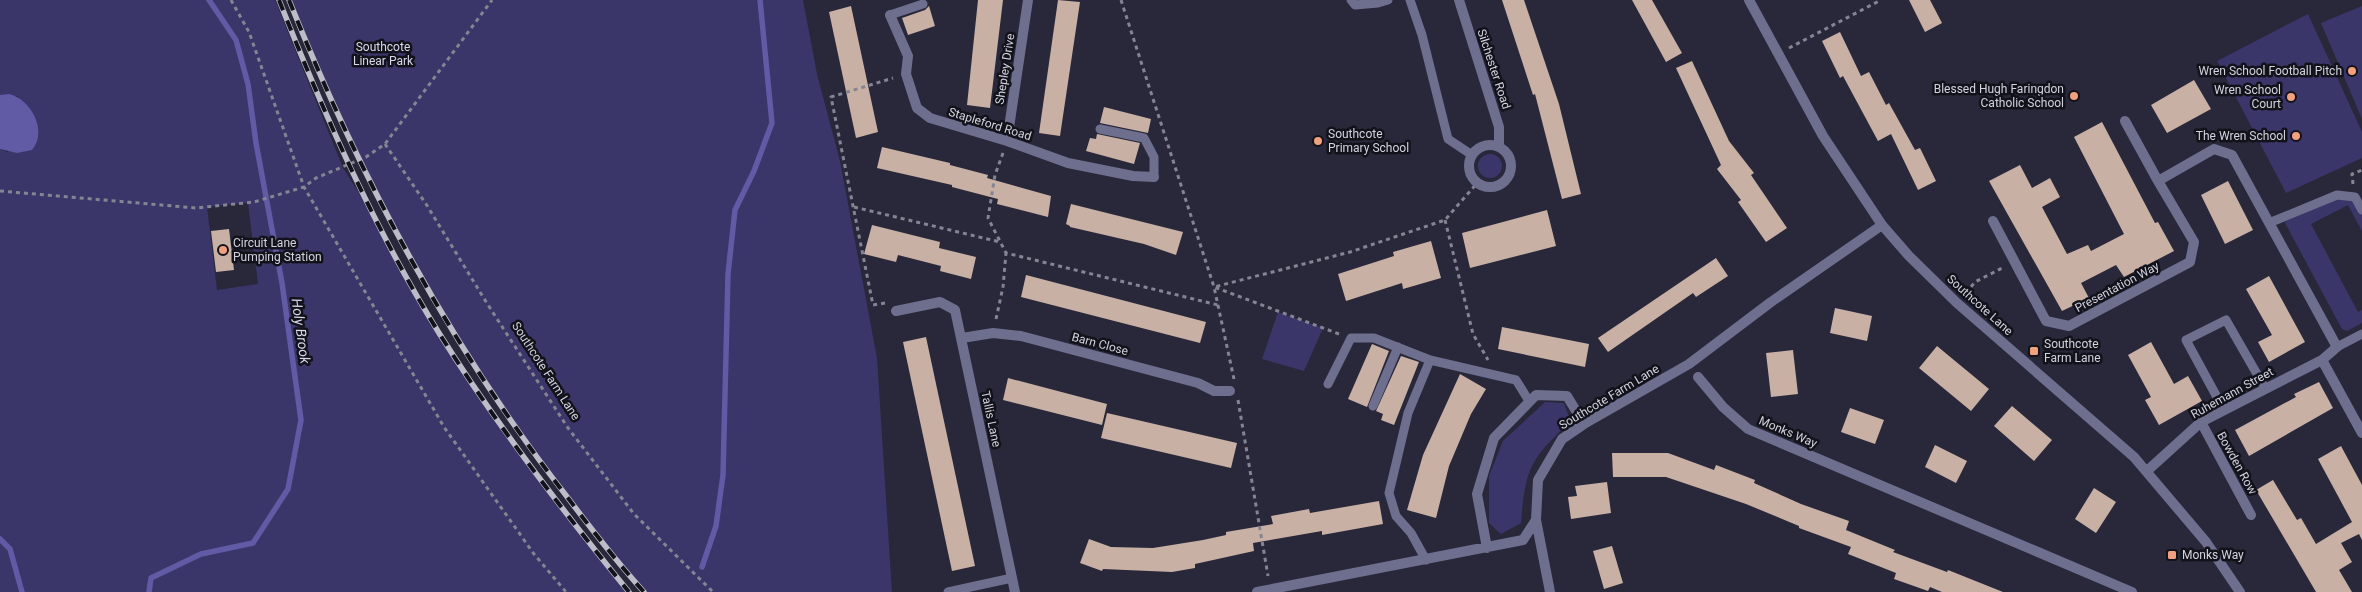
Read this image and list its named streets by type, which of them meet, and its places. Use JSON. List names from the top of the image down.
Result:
{
  "streets": {
    "street": [
      "Shepley Drive",
      "Silchester Road",
      "Stapleford Road",
      "Presentation Way",
      "Southcote Lane",
      "Barn Close",
      "Southcote Farm Lane",
      "Ruhemann Street",
      "Tallis Lane",
      "Monks Way",
      "Bowden Row"
    ]
  },
  "crossings": [
    ["Shepley Drive", "Stapleford Road"],
    ["Southcote Lane", "Southcote Farm Lane"],
    ["Southcote Lane", "Ruhemann Street"],
    ["Barn Close", "Tallis Lane"],
    ["Ruhemann Street", "Bowden Row"]
  ],
  "water": ["Holy Brook"],
  "parks": ["Southcote Linear Park"],
  "places": {
    "other": [
      "Wren School Football Pitch",
      "Blessed Hugh Faringdon Catholic School",
      "Wren School Court",
      "The Wren School",
      "Southcote Primary School",
      "Circuit Lane Pumping Station"
    ],
    "transit": ["Southcote Farm Lane", "Monks Way"]
  }
}
